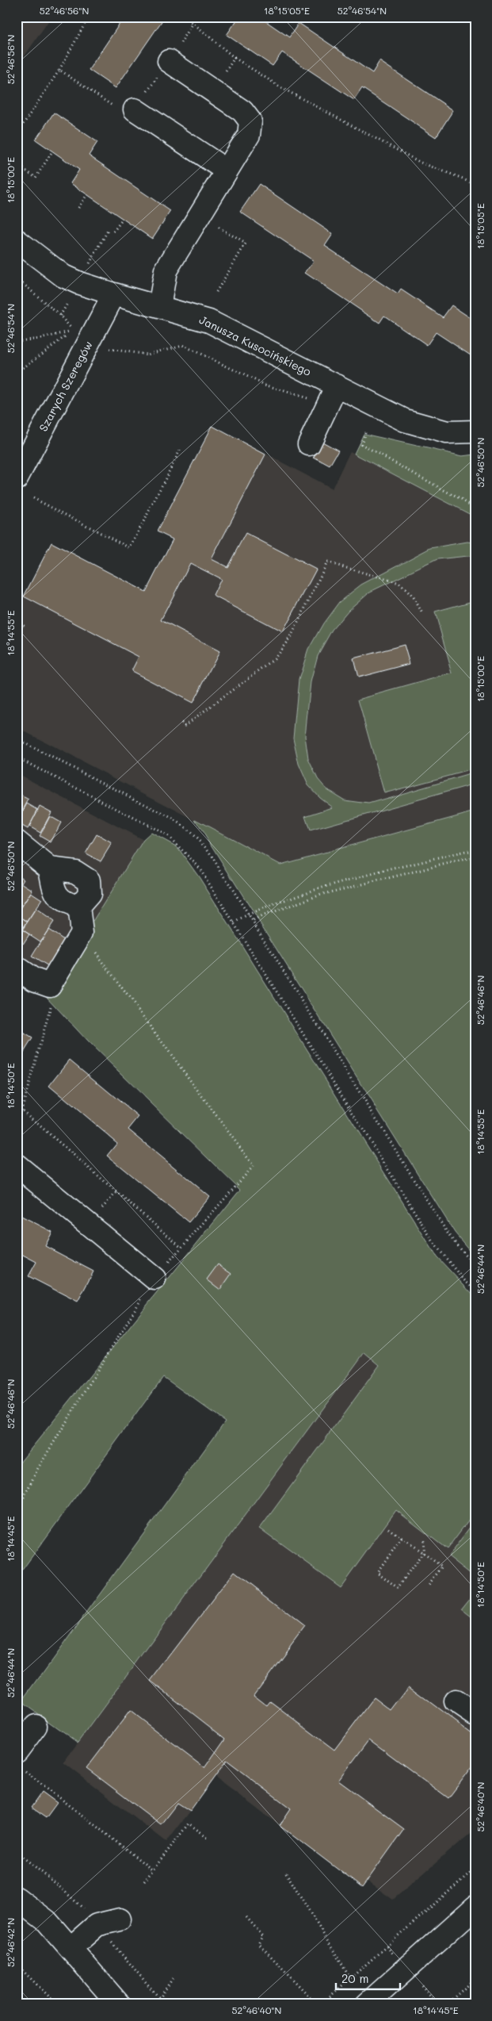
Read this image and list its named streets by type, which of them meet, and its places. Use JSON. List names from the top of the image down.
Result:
{
  "streets": {
    "street": ["Janusza Kusocińskiego", "Szarych Szeregów"]
  },
  "crossings": [
    ["Janusza Kusocińskiego", "Szarych Szeregów"]
  ],
  "scale_bar": "20 m",
  "coordinates": [
    "52°46'56\"N",
    "18°15'05\"E",
    "52°46'54\"N",
    "18°15'00\"E",
    "52°46'50\"N",
    "18°14'55\"E",
    "52°46'46\"N",
    "18°14'50\"E",
    "52°46'44\"N",
    "18°14'45\"E",
    "52°46'40\"N",
    "52°46'42\"N"
  ]
}
